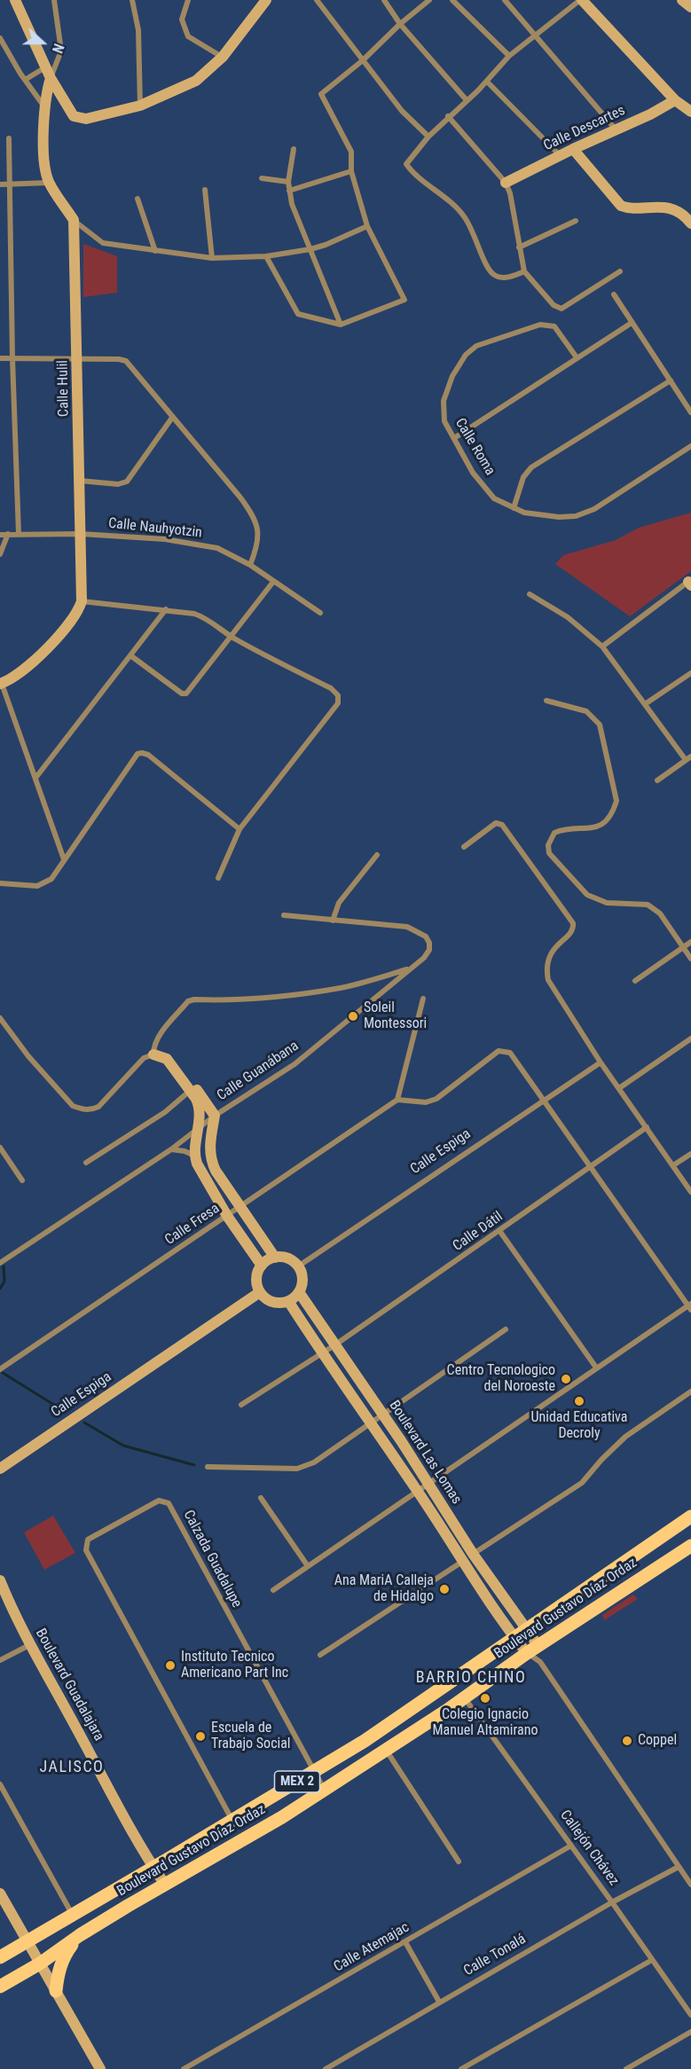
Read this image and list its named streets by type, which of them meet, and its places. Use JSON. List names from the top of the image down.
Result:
{
  "streets": {
    "main road": [
      "Calle Descartes",
      "Calle Hulil",
      "Calle Espiga",
      "Boulevard Las Lomas",
      "Boulevard Gustavo Díaz Ordaz",
      "Boulevard Guadalajara",
      "MEX 2"
    ],
    "street": [
      "Calle Roma",
      "Calle Nauhyotzin",
      "Calle Guanábana",
      "Calle Fresa",
      "Calle Dátil",
      "Calzada Guadalupe",
      "Callejón Chávez",
      "Calle Atemajac",
      "Calle Tonalá"
    ]
  },
  "crossings": [
    ["Calle Hulil", "Calle Nauhyotzin"],
    ["Calle Espiga", "Boulevard Las Lomas"],
    ["Calle Dátil", "Boulevard Las Lomas"],
    ["Boulevard Las Lomas", "Boulevard Gustavo Díaz Ordaz"],
    ["Calzada Guadalupe", "Boulevard Gustavo Díaz Ordaz"],
    ["Boulevard Gustavo Díaz Ordaz", "Boulevard Guadalajara"],
    ["Boulevard Gustavo Díaz Ordaz", "Callejón Chávez"],
    ["Callejón Chávez", "Calle Atemajac"],
    ["Callejón Chávez", "Calle Tonalá"]
  ],
  "districts": ["BARRIO CHINO", "JALISCO"],
  "places": [
    "Soleil Montessori",
    "Centro Tecnologico del Noroeste",
    "Unidad Educativa Decroly",
    "Ana MariA Calleja de Hidalgo",
    "Instituto Tecnico Americano Part Inc",
    "Colegio Ignacio Manuel Altamirano",
    "Escuela de Trabajo Social",
    "Coppel"
  ],
  "north": "right"
}
